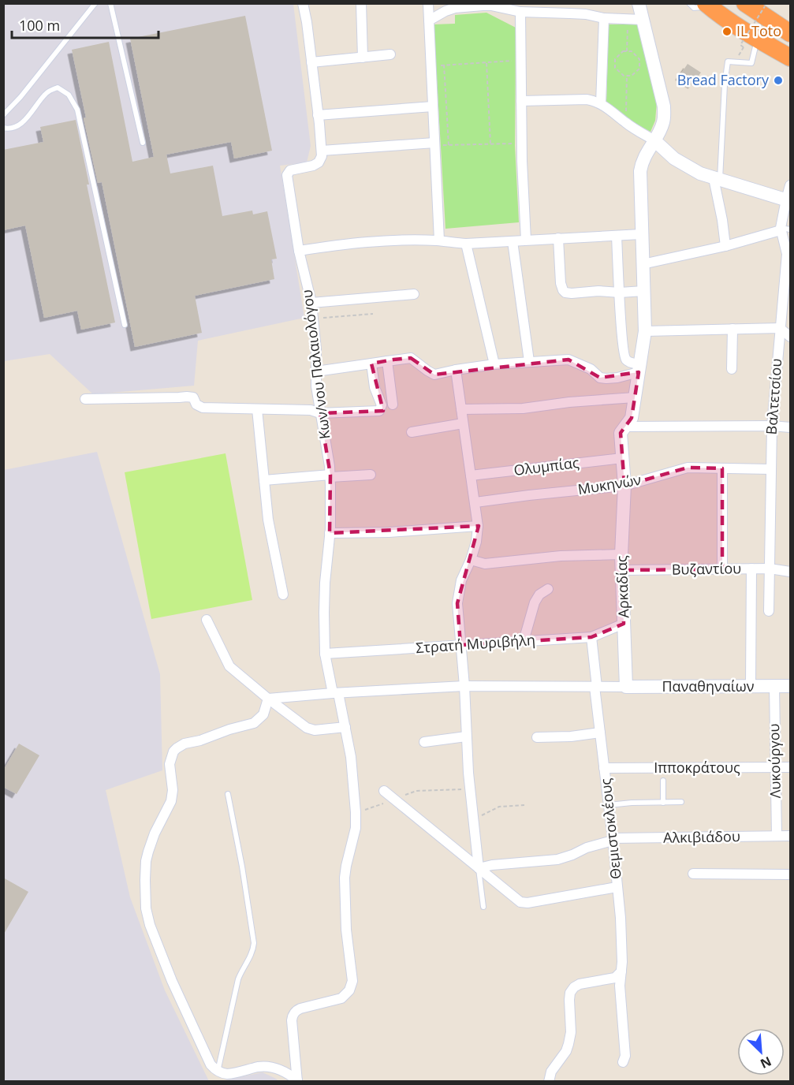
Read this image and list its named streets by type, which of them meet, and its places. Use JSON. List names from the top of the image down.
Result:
{
  "streets": {
    "street": [
      "Κων/νου Παλαιολόγου",
      "Βαλτετσίου",
      "Ολυμπίας",
      "Μυκηνών",
      "Βυζαντίου",
      "Αρκαδίας",
      "Στρατή Μυριβήλη",
      "Παναθηναίων",
      "Λυκούργου",
      "Ιπποκράτους",
      "Θεμιστοκλέους",
      "Αλκιβιάδου"
    ]
  },
  "crossings": [
    ["Κων/νου Παλαιολόγου", "Στρατή Μυριβήλη"],
    ["Βαλτετσίου", "Μυκηνών"],
    ["Βαλτετσίου", "Βυζαντίου"],
    ["Ολυμπίας", "Αρκαδίας"],
    ["Μυκηνών", "Αρκαδίας"],
    ["Βυζαντίου", "Αρκαδίας"],
    ["Αρκαδίας", "Στρατή Μυριβήλη"],
    ["Αρκαδίας", "Παναθηναίων"],
    ["Στρατή Μυριβήλη", "Θεμιστοκλέους"],
    ["Παναθηναίων", "Λυκούργου"],
    ["Λυκούργου", "Ιπποκράτους"],
    ["Λυκούργου", "Αλκιβιάδου"],
    ["Ιπποκράτους", "Θεμιστοκλέους"],
    ["Θεμιστοκλέους", "Αλκιβιάδου"]
  ],
  "places": ["IL Toto", "Bread Factory"],
  "scale_bar": "100 m",
  "north": "bottom right"
}
